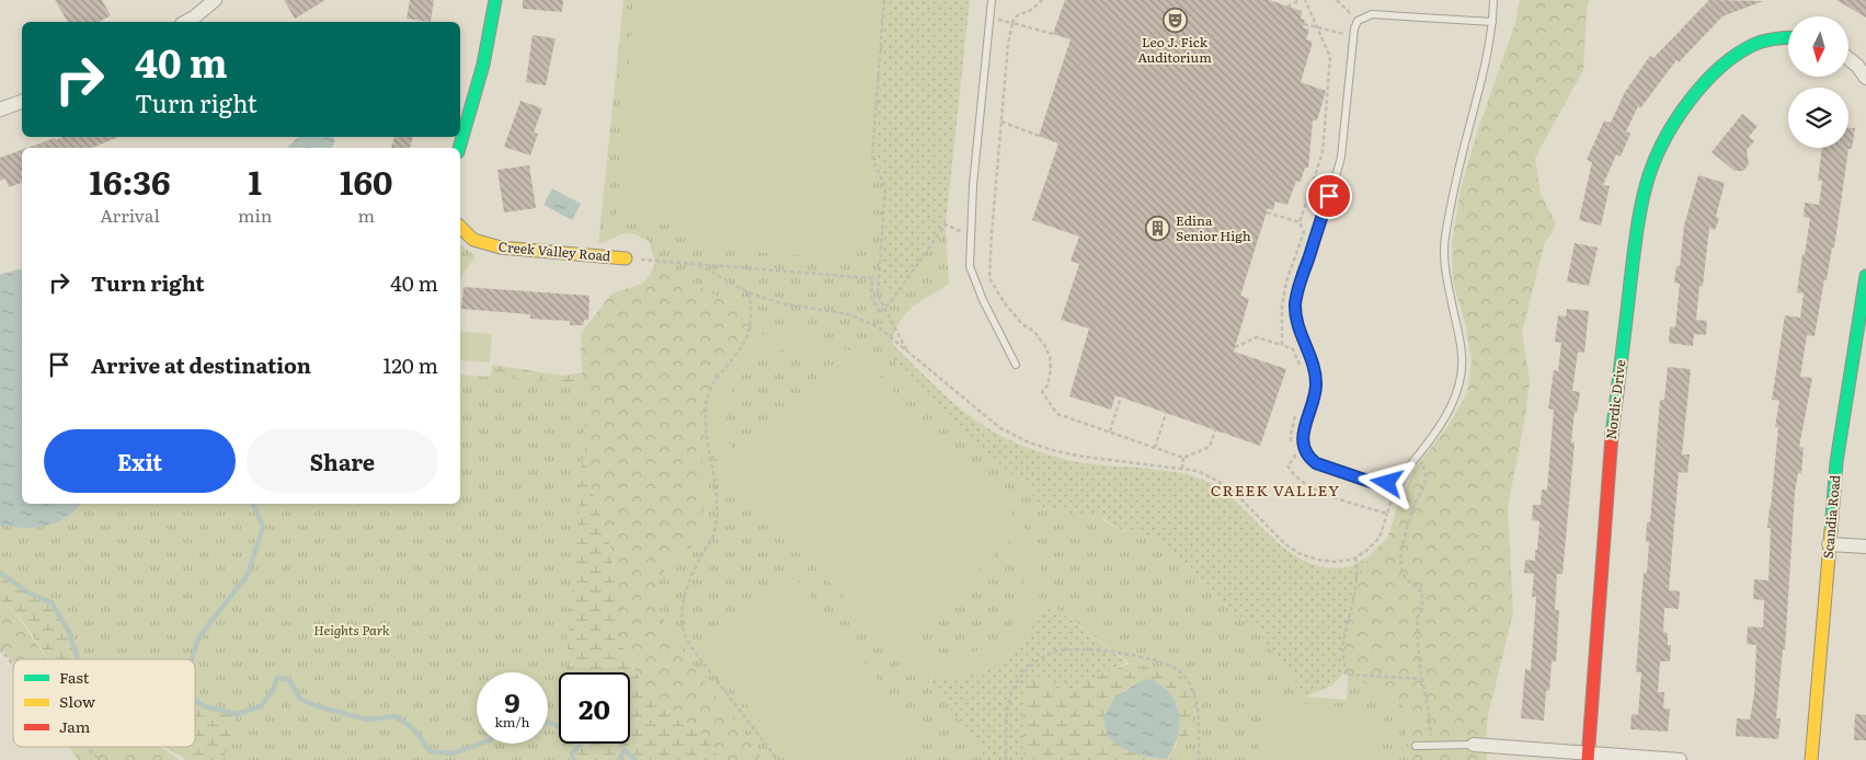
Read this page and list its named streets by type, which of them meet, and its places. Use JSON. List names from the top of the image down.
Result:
{
  "streets": {
    "street": ["Creek Valley Road", "Nordic Drive", "Scandia Road"]
  },
  "districts": ["CREEK VALLEY"],
  "parks": ["Heights Park"],
  "places": {
    "theatre": ["Leo J. Fick Auditorium"],
    "building": ["Edina Senior High"]
  },
  "legend": ["Fast", "Slow", "Jam"],
  "north": "bottom",
  "page": {
    "turn": ["40 m", "Turn right"],
    "eta": [
      "16:36",
      "Arrival",
      "1",
      "min",
      "160",
      "m"
    ],
    "list": [
      {
        "name": "Turn right",
        "value": "40 m"
      },
      {
        "name": "Arrive at destination",
        "value": "120 m"
      }
    ],
    "buttons": ["Exit", "Share"],
    "speed": "9 km/h",
    "limit": "20"
  }
}
